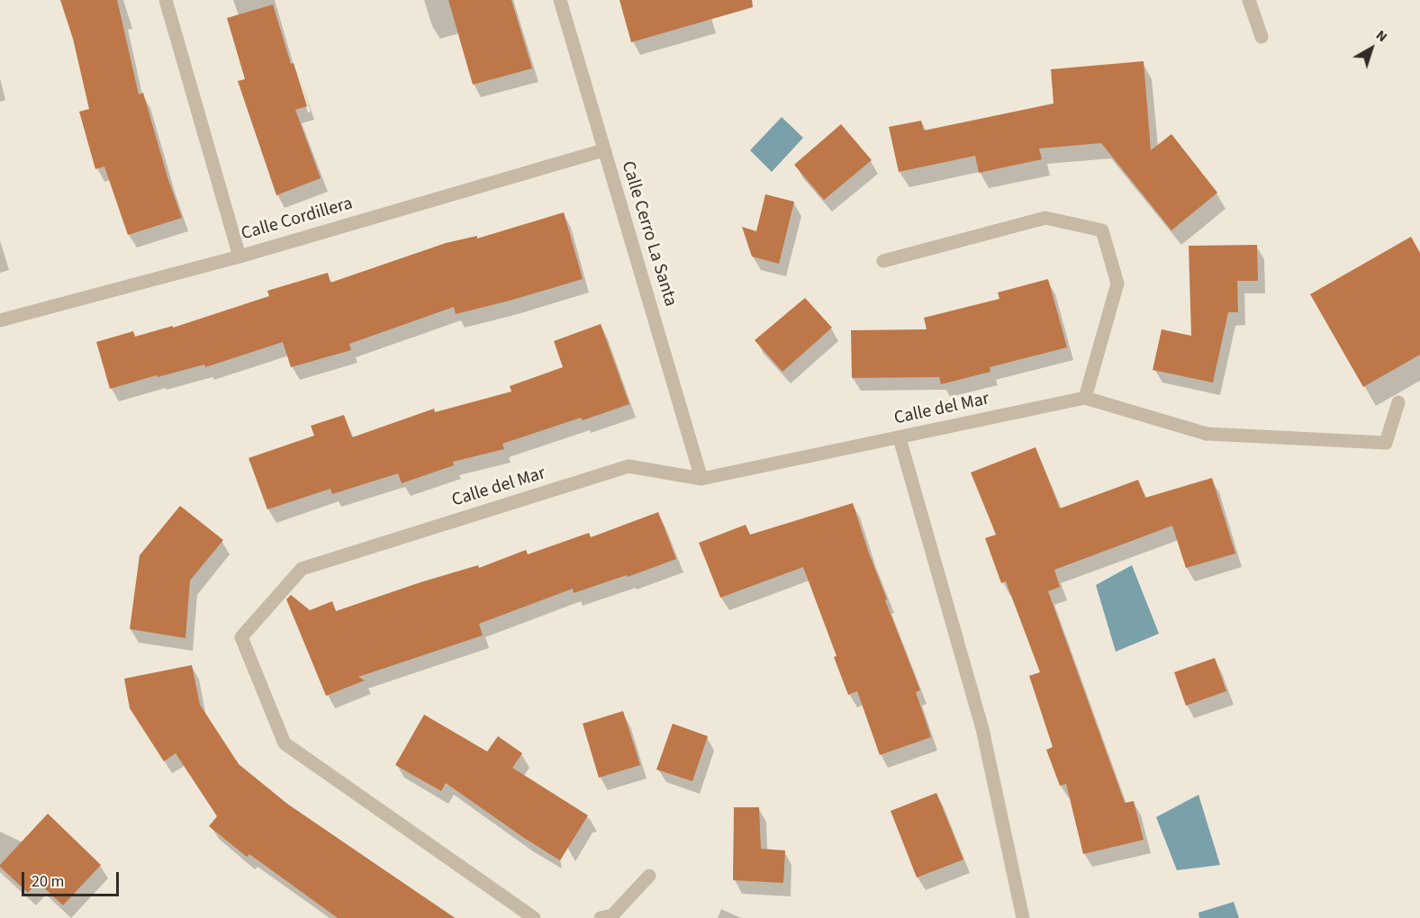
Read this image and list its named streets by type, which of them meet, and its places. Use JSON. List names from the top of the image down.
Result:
{
  "streets": {
    "street": ["Calle Cordillera", "Calle Cerro La Santa", "Calle del Mar"]
  },
  "crossings": [
    ["Calle Cordillera", "Calle Cerro La Santa"],
    ["Calle Cerro La Santa", "Calle del Mar"]
  ],
  "scale_bar": "20 m",
  "north": "top right"
}
